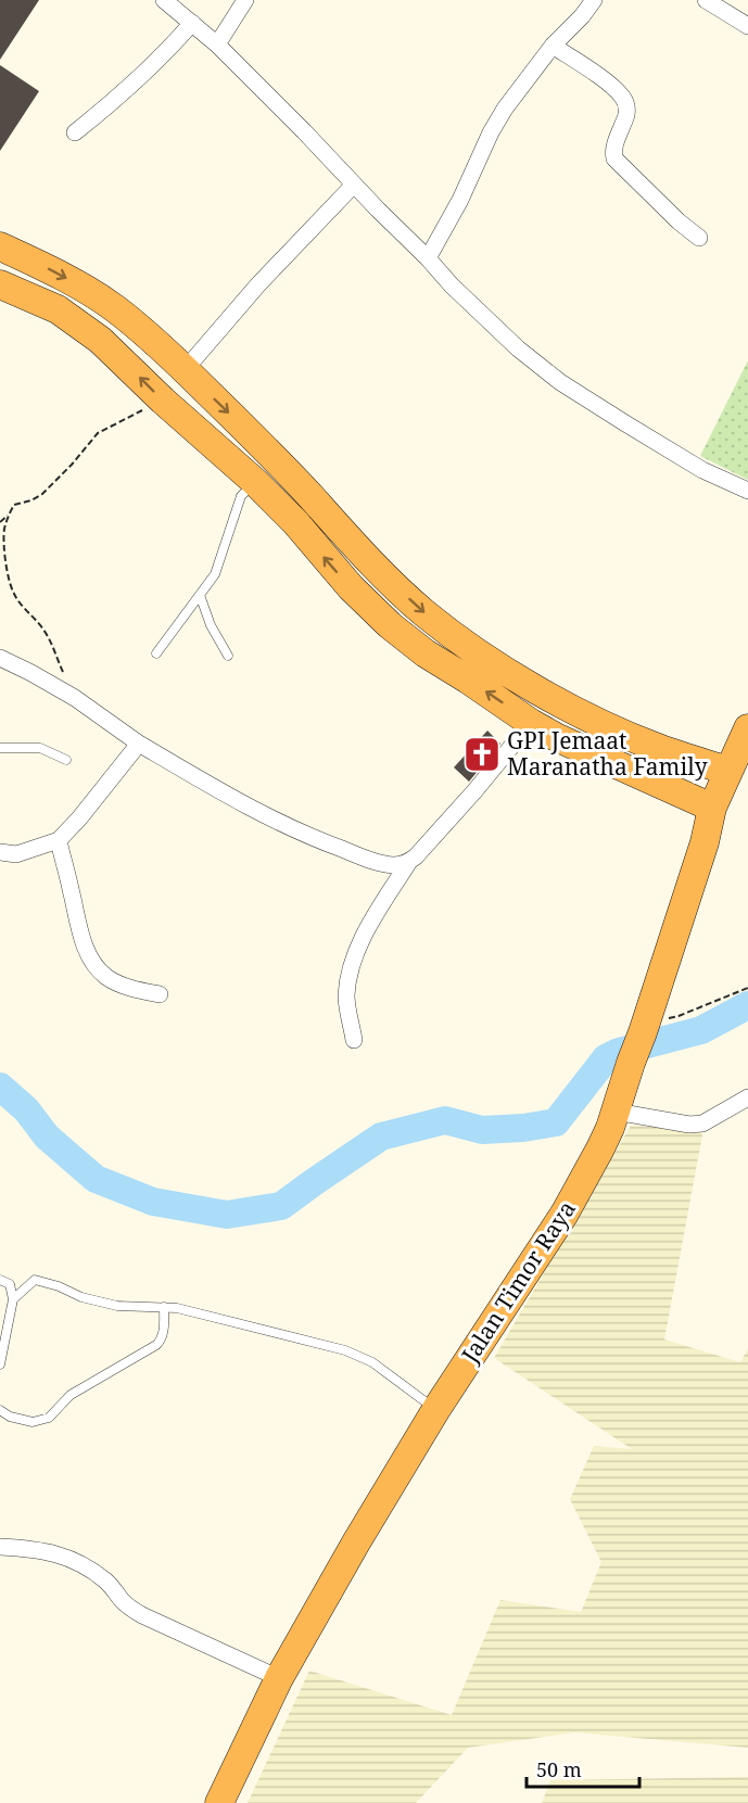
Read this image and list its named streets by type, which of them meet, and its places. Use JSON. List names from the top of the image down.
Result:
{
  "streets": {
    "highway": ["Jalan Timor Raya"]
  },
  "places": {
    "church": ["GPI Jemaat Maranatha Family"]
  },
  "scale_bar": "50 m"
}
